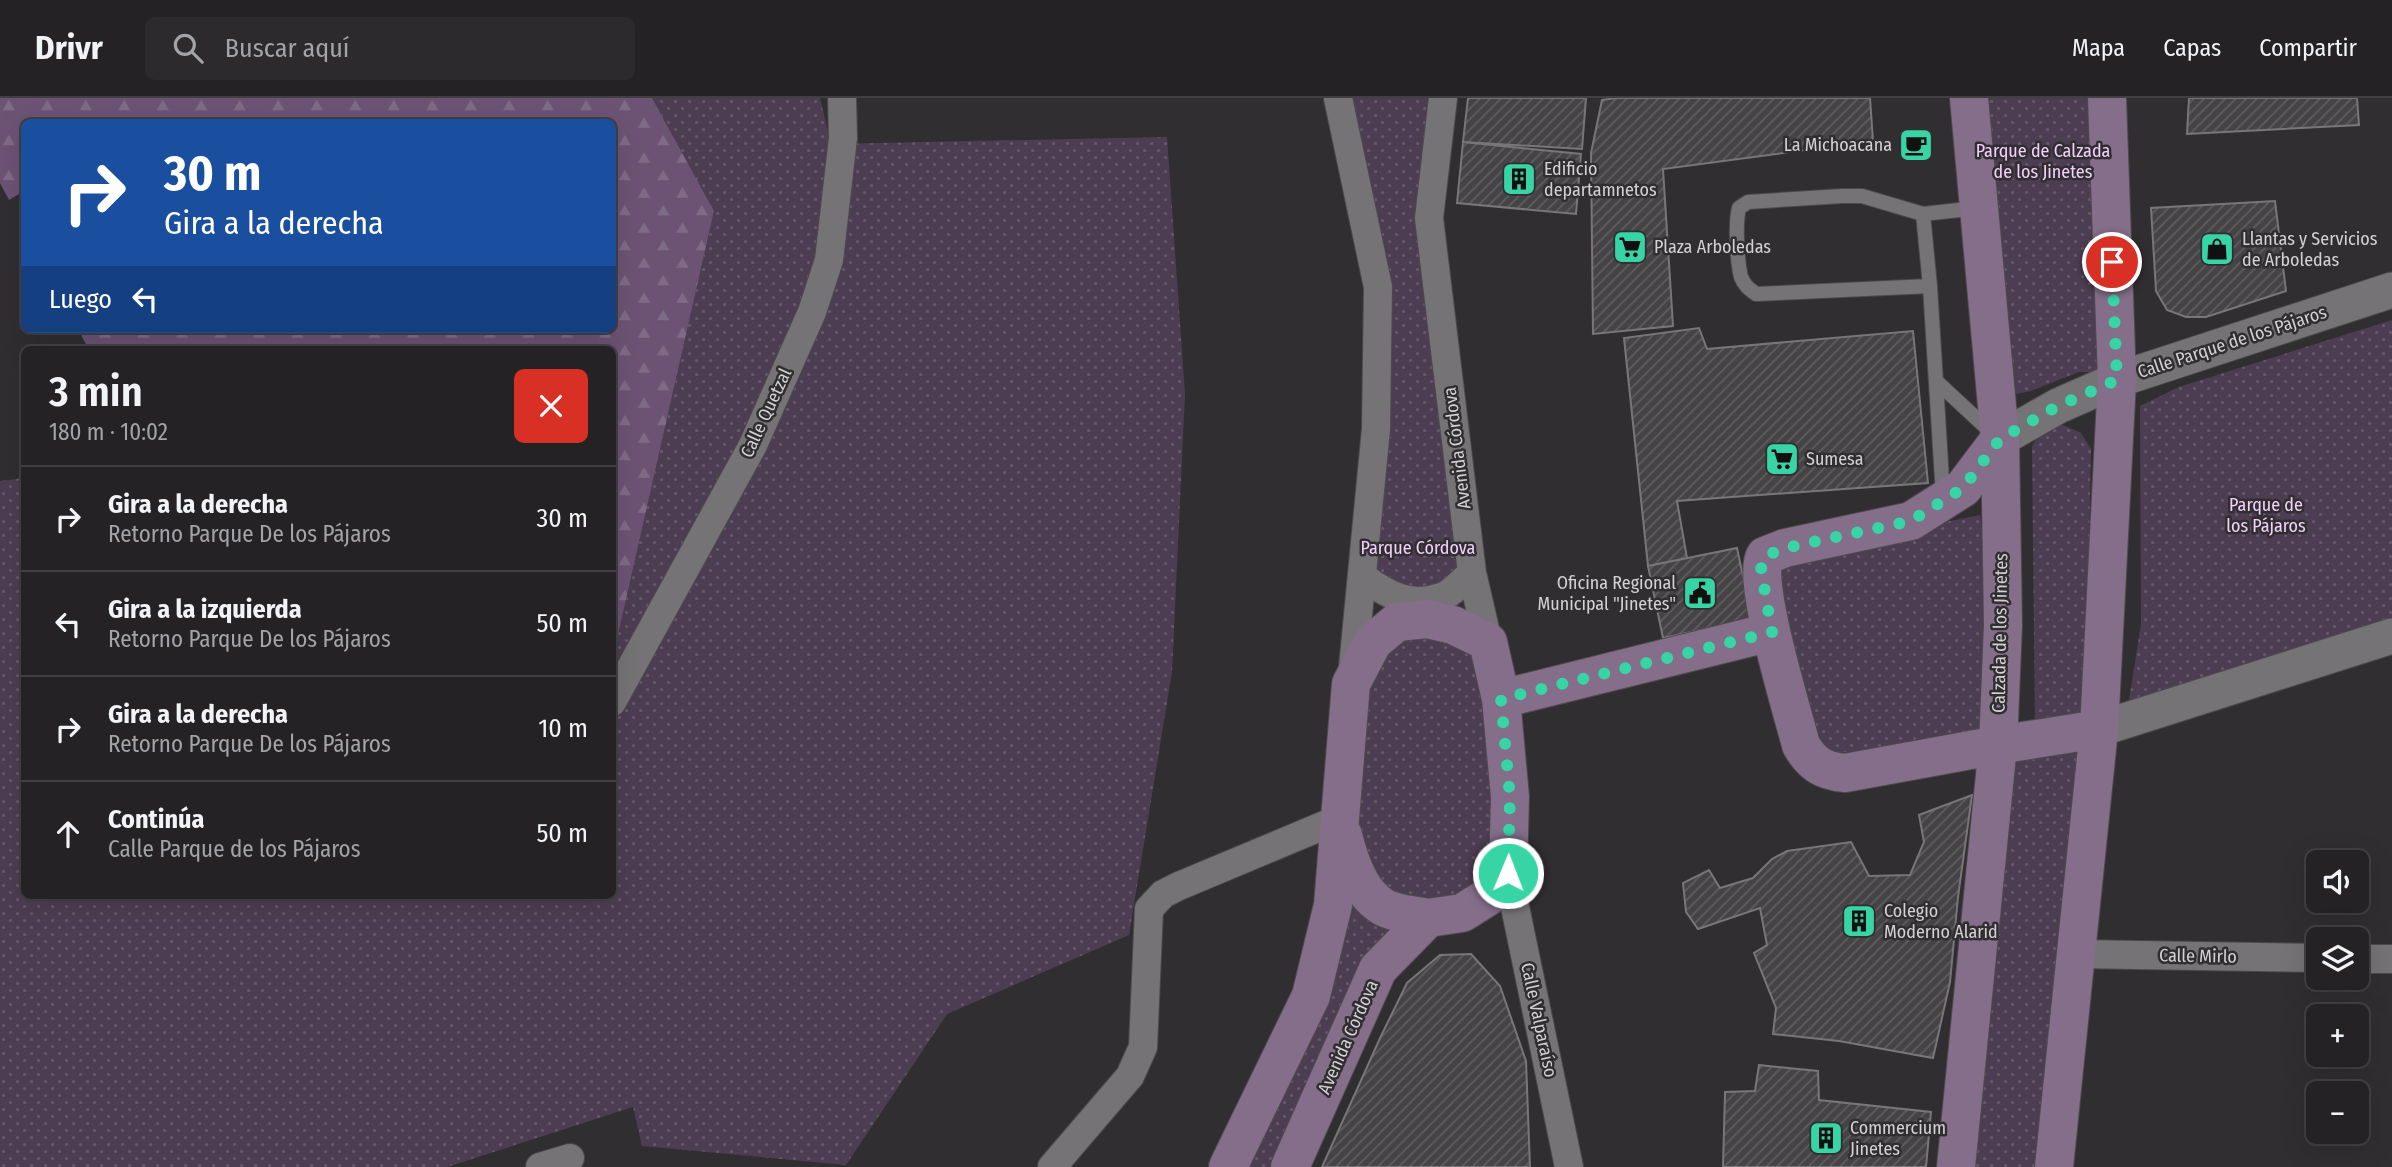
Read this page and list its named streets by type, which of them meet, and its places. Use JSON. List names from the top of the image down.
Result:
{
  "streets": {
    "main road": ["Avenida Córdova", "Calzada de los Jinetes"],
    "street": [
      "Calle Parque de los Pájaros",
      "Calle Quetzal",
      "Calle Mirlo",
      "Calle Valparaíso"
    ]
  },
  "crossings": [
    ["Calle Parque de los Pájaros", "Calzada de los Jinetes"],
    ["Avenida Córdova", "Calle Valparaíso"]
  ],
  "parks": ["Parque de Calzada de los Jinetes", "Parque de los Pájaros", "Parque Córdova"],
  "places": {
    "cafe": ["La Michoacana"],
    "building": ["Edificio departamnetos", "Colegio Moderno Alarid", "Commercium Jinetes"],
    "supermarket": ["Plaza Arboledas", "Sumesa"],
    "shop": ["Llantas y Servicios de Arboledas"],
    "public building": ["Oficina Regional Municipal \"Jinetes\""]
  },
  "page": {
    "header": "Drivr",
    "search": "Buscar aquí",
    "nav": ["Mapa", "Capas", "Compartir"],
    "turn": ["30 m", "Gira a la derecha"],
    "then": "Luego",
    "heading": ["3 min", "180 m · 10:02"],
    "list": [
      {
        "name": "Gira a la derecha",
        "note": "Retorno Parque De los Pájaros",
        "value": "30 m"
      },
      {
        "name": "Gira a la izquierda",
        "note": "Retorno Parque De los Pájaros",
        "value": "50 m"
      },
      {
        "name": "Gira a la derecha",
        "note": "Retorno Parque De los Pájaros",
        "value": "10 m"
      },
      {
        "name": "Continúa",
        "note": "Calle Parque de los Pájaros",
        "value": "50 m"
      }
    ],
    "map_buttons": ["+", "−"]
  }
}
